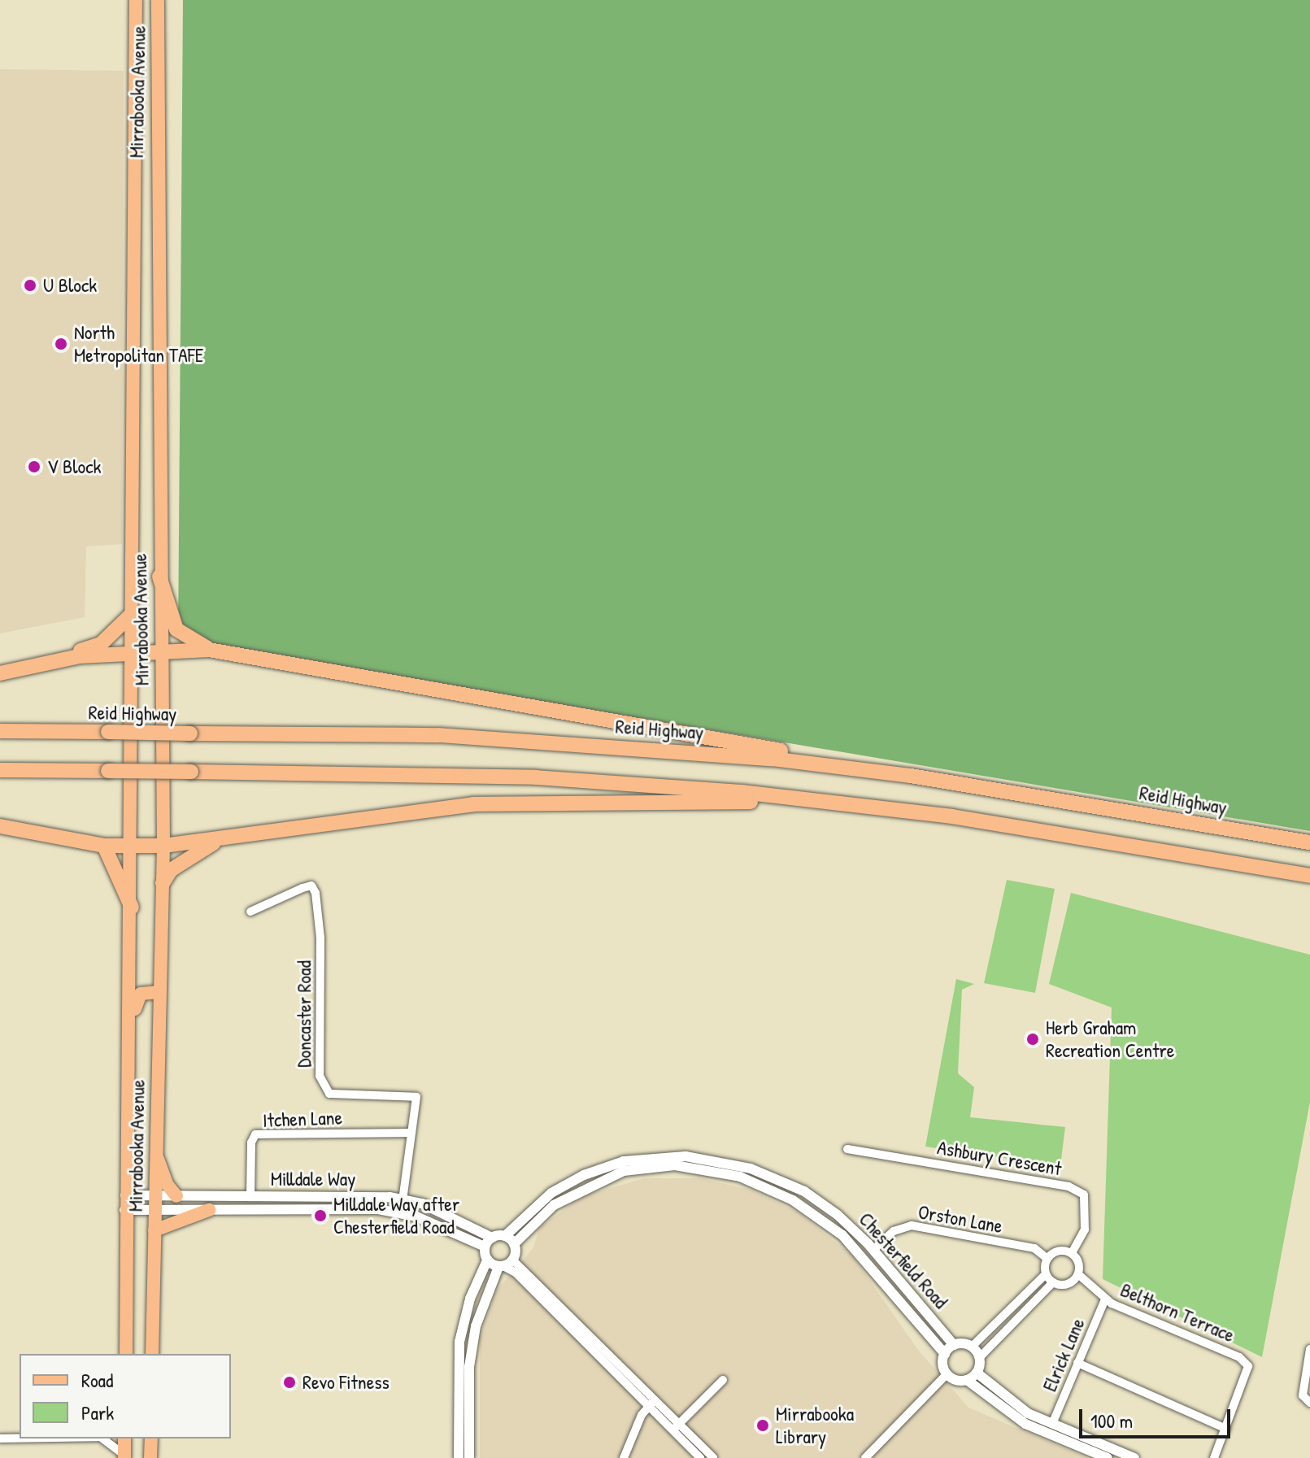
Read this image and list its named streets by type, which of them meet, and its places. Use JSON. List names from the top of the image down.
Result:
{
  "streets": {
    "highway": ["Reid Highway"],
    "main road": ["Mirrabooka Avenue"],
    "street": [
      "Doncaster Road",
      "Itchen Lane",
      "Ashbury Crescent",
      "Milldale Way",
      "Orston Lane",
      "Chesterfield Road",
      "Belthorn Terrace",
      "Elrick Lane"
    ]
  },
  "crossings": [
    ["Mirrabooka Avenue", "Milldale Way"],
    ["Doncaster Road", "Itchen Lane"],
    ["Doncaster Road", "Milldale Way"],
    ["Itchen Lane", "Milldale Way"],
    ["Ashbury Crescent", "Orston Lane"],
    ["Ashbury Crescent", "Belthorn Terrace"],
    ["Milldale Way", "Chesterfield Road"],
    ["Orston Lane", "Chesterfield Road"],
    ["Orston Lane", "Belthorn Terrace"],
    ["Belthorn Terrace", "Elrick Lane"]
  ],
  "places": [
    "U Block",
    "North Metropolitan TAFE",
    "V Block",
    "Herb Graham Recreation Centre",
    "Milldale Way after Chesterfield Road",
    "Revo Fitness",
    "Mirrabooka Library"
  ],
  "legend": ["Road", "Park"],
  "scale_bar": "100 m"
}
